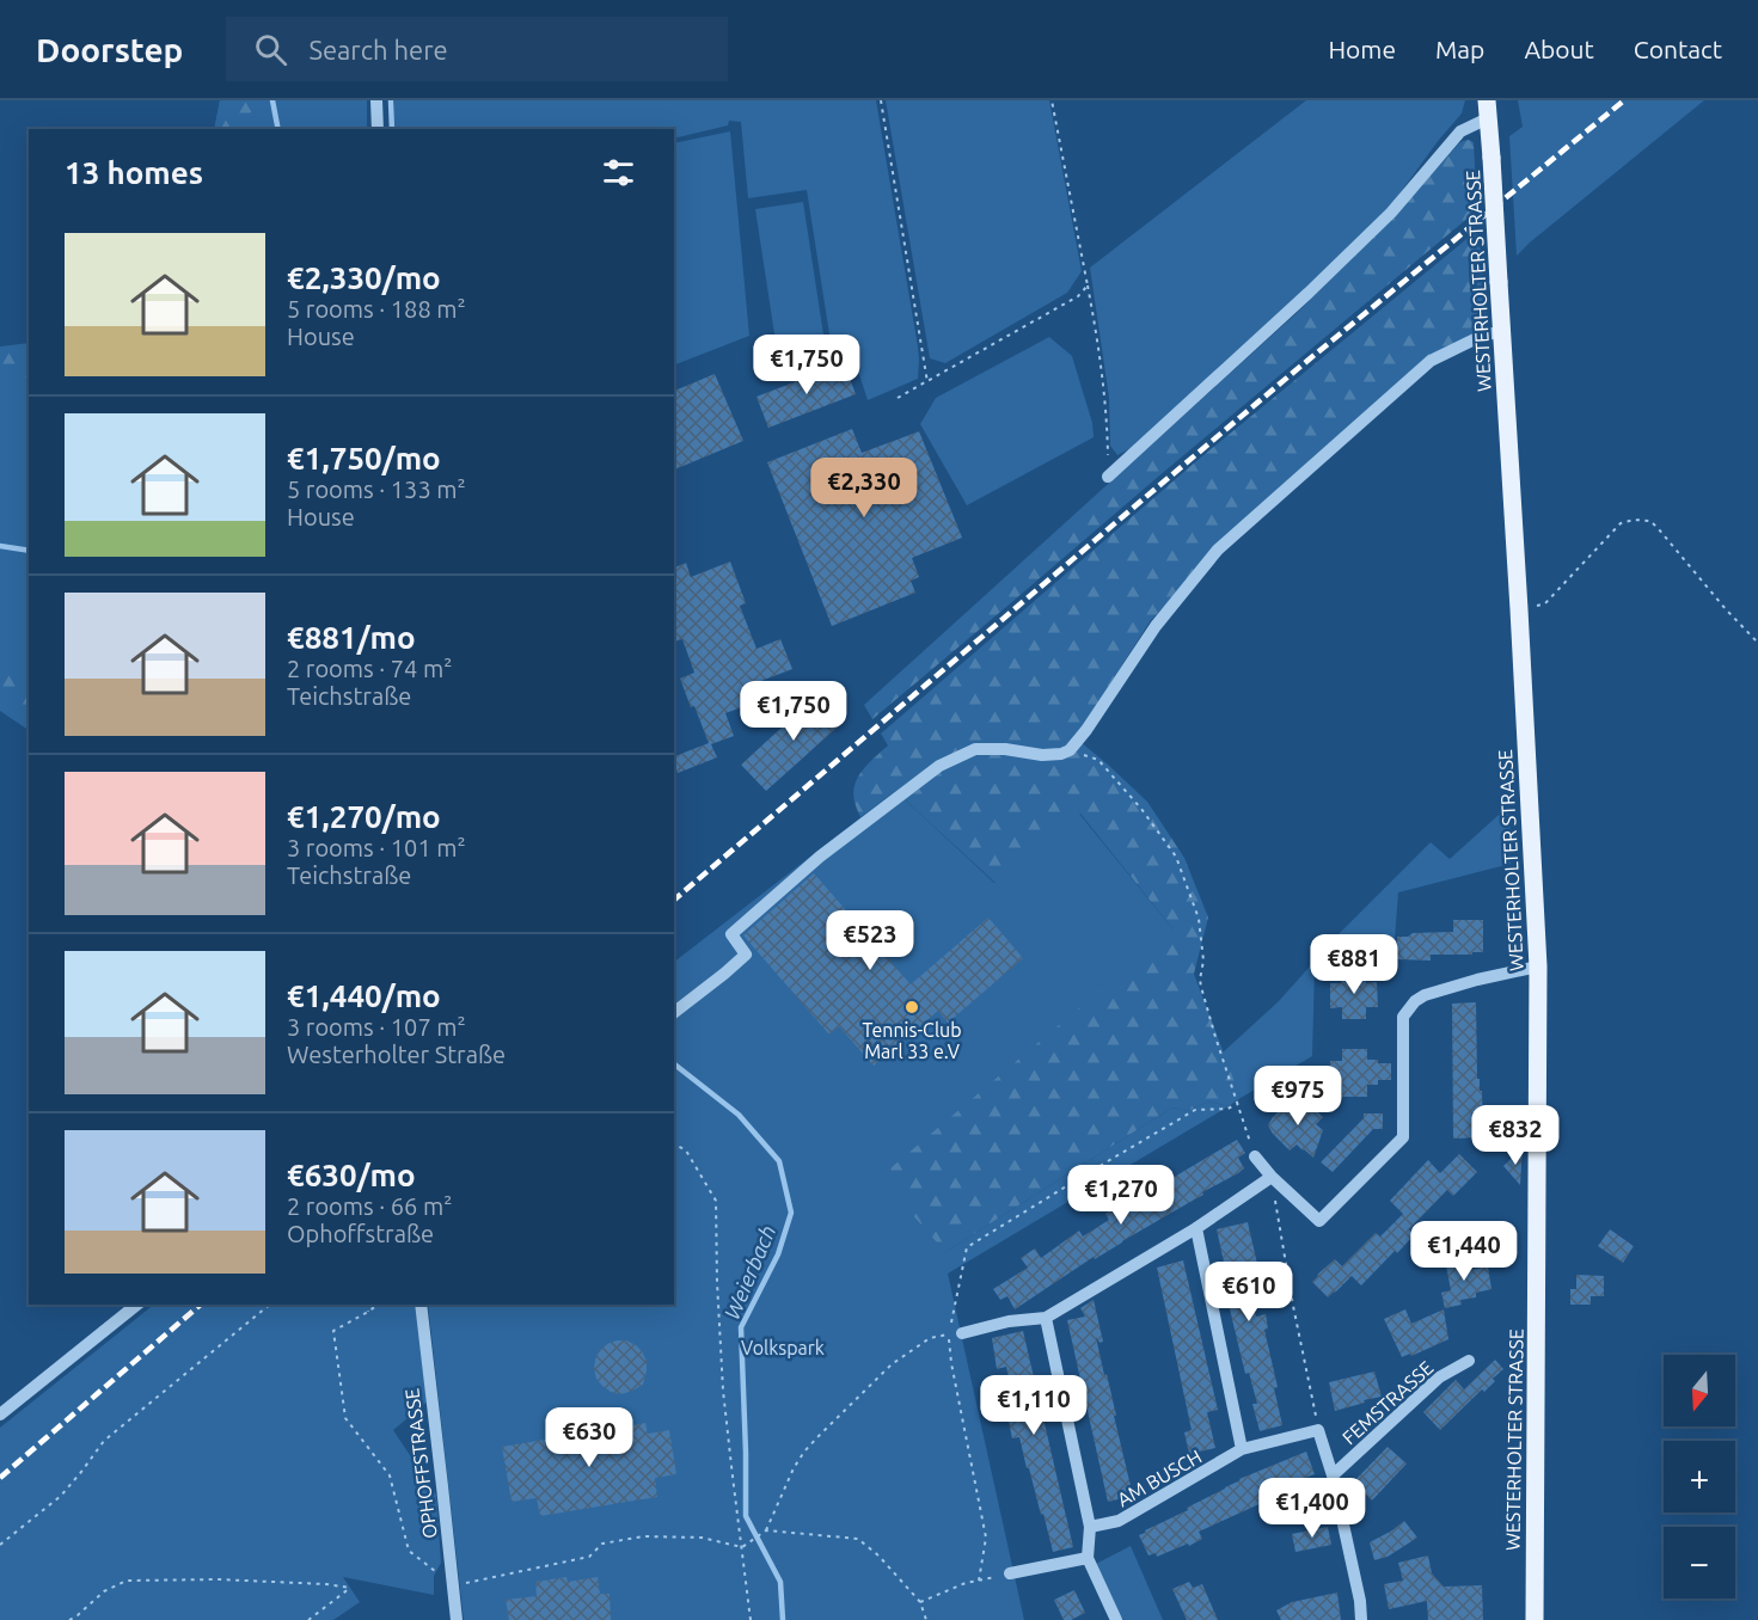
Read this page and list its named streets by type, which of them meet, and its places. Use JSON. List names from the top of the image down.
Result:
{
  "streets": {
    "main road": ["WESTERHOLTER STRASSE"],
    "street": ["FEMSTRASSE", "OPHOFFSTRASSE", "AM BUSCH"]
  },
  "crossings": [
    ["FEMSTRASSE", "AM BUSCH"]
  ],
  "water": ["Weierbach"],
  "parks": ["Volkspark"],
  "places": ["Tennis-Club Marl 33 e.V"],
  "north": "bottom",
  "page": {
    "header": "Doorstep",
    "search": "Search here",
    "nav": [
      "Home",
      "Map",
      "About",
      "Contact"
    ],
    "heading": "13 homes",
    "list": [
      {
        "name": "€2,330/mo",
        "note": "5 rooms · 188 m² · House"
      },
      {
        "name": "€1,750/mo",
        "note": "5 rooms · 133 m² · House"
      },
      {
        "name": "€881/mo",
        "note": "2 rooms · 74 m² · Teichstraße"
      },
      {
        "name": "€1,270/mo",
        "note": "3 rooms · 101 m² · Teichstraße"
      },
      {
        "name": "€1,440/mo",
        "note": "3 rooms · 107 m² · Westerholter Straße"
      },
      {
        "name": "€630/mo",
        "note": "2 rooms · 66 m² · Ophoffstraße"
      }
    ],
    "price": [
      "€1,750",
      "€2,330",
      "€1,750",
      "€523",
      "€881",
      "€975",
      "€832",
      "€1,270",
      "€1,440",
      "€610",
      "€1,110",
      "€630",
      "€1,400"
    ],
    "map_buttons": ["+", "−"]
  }
}
